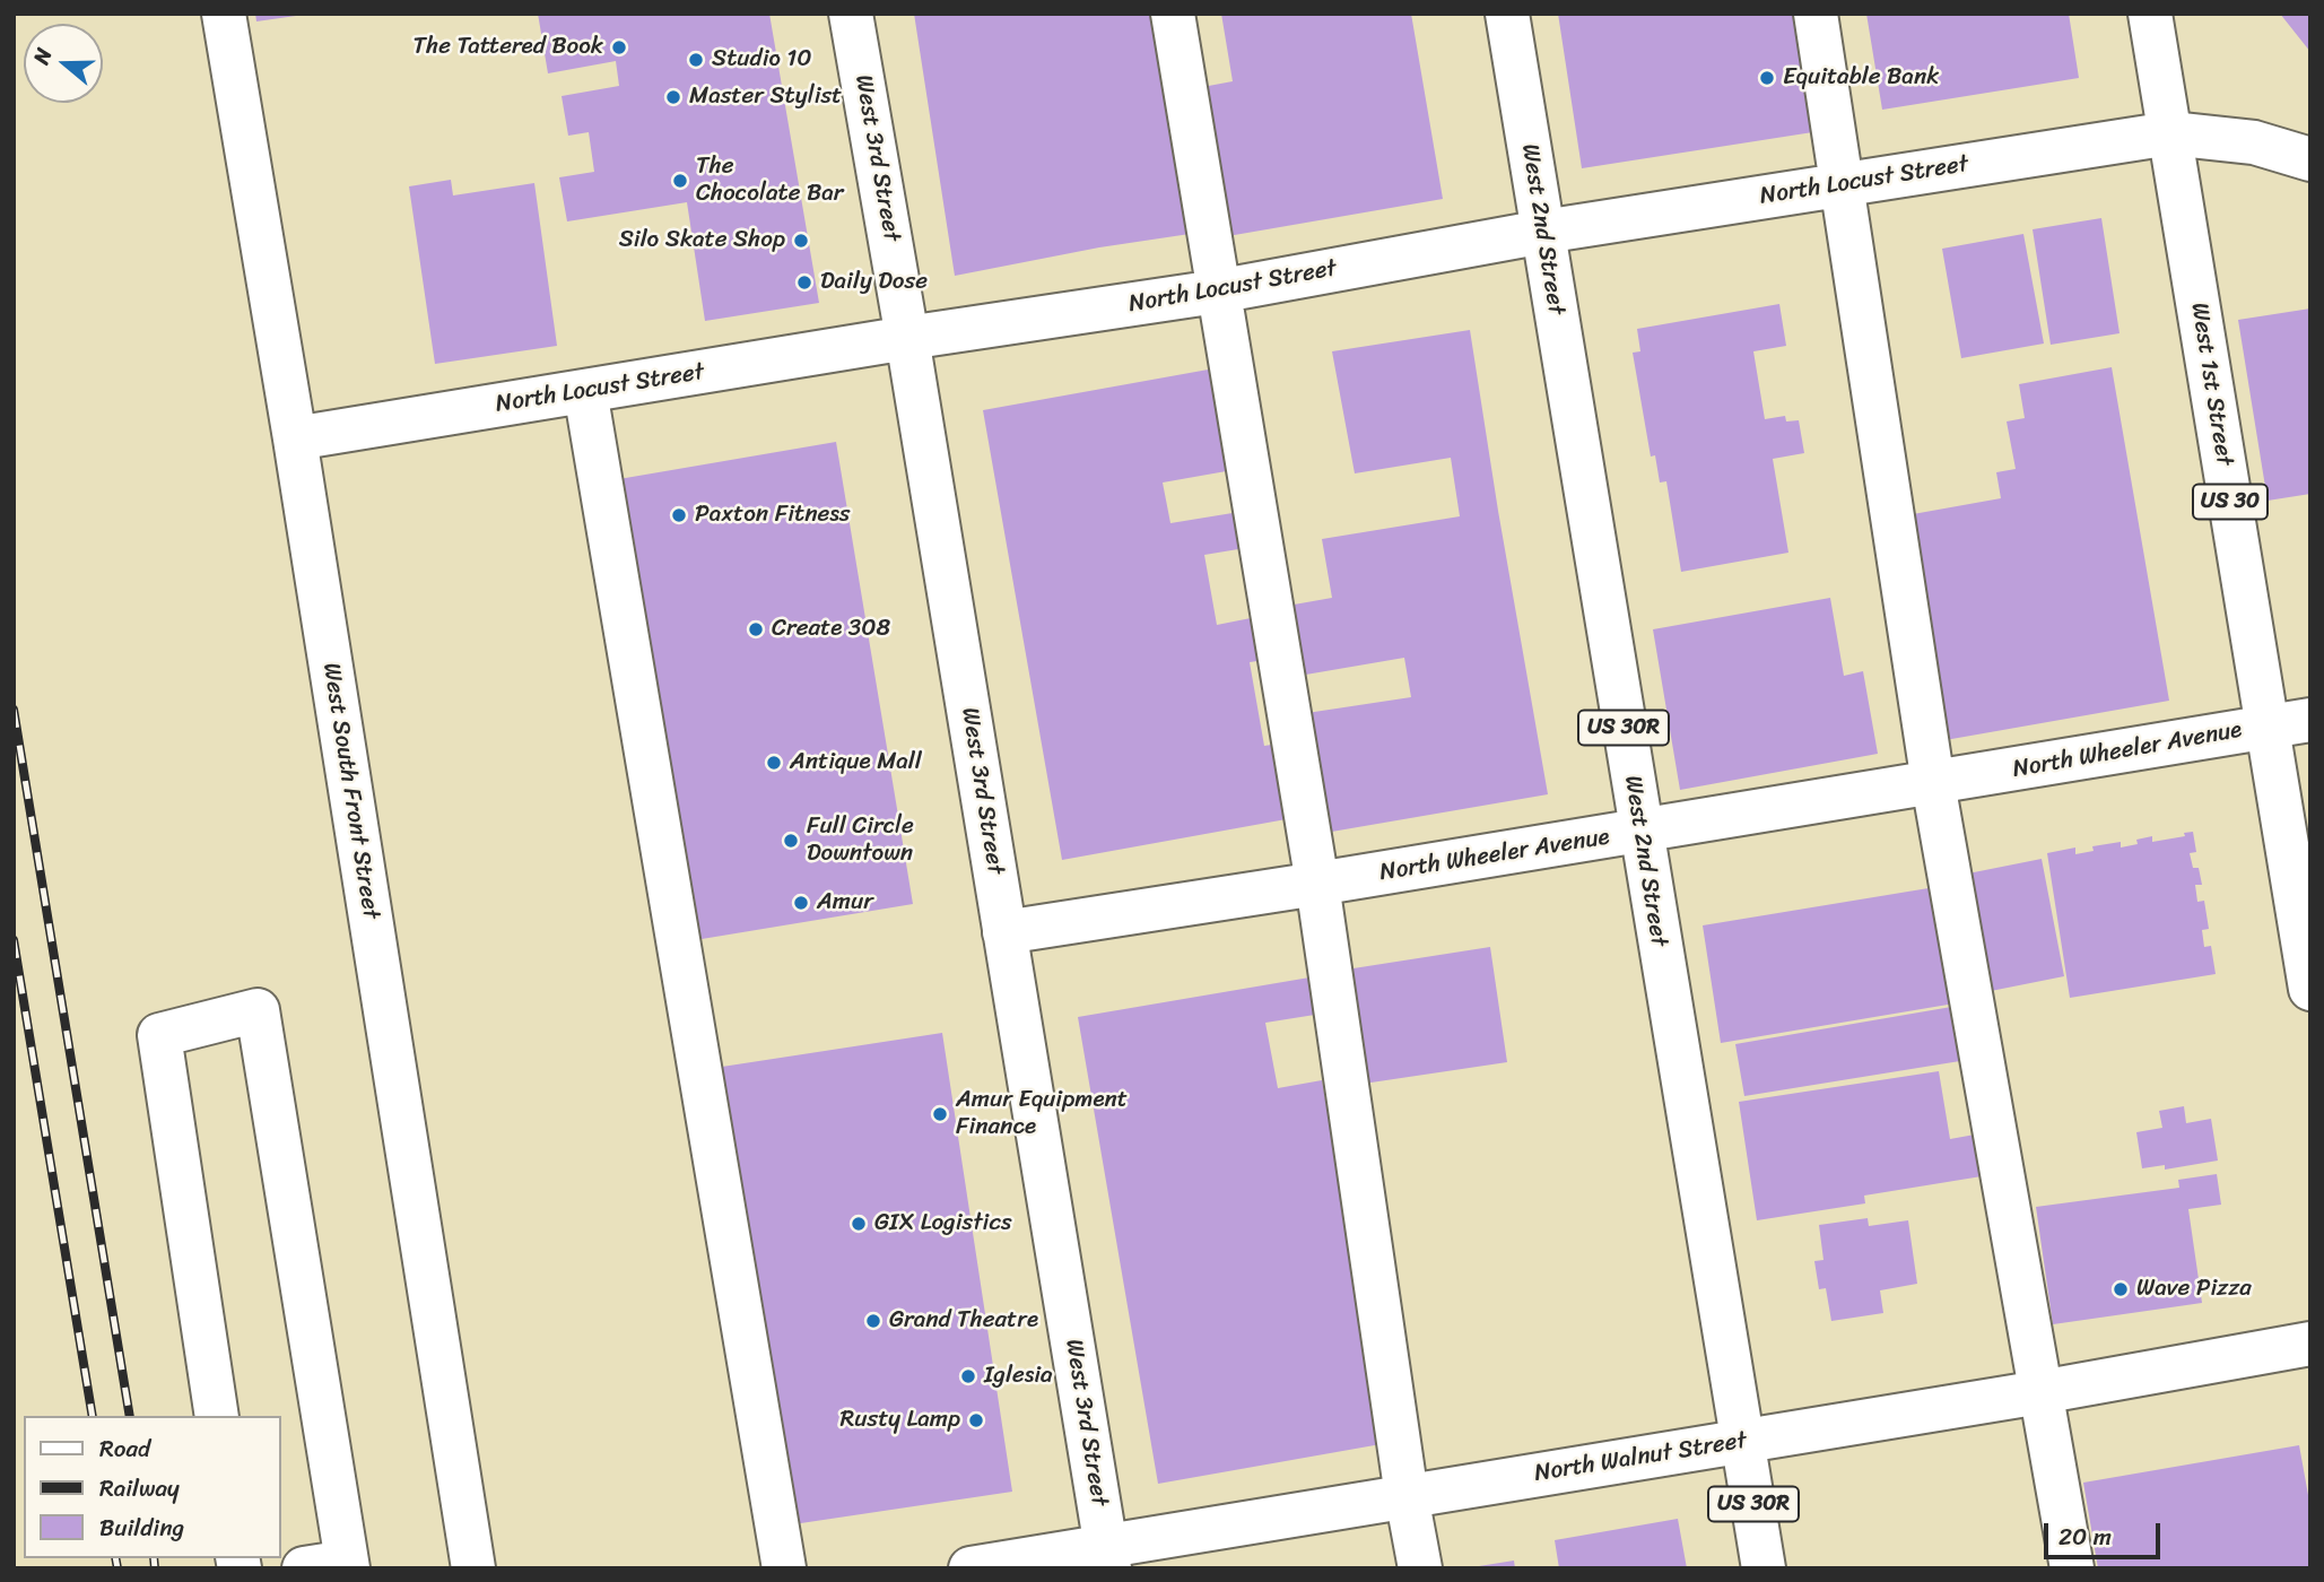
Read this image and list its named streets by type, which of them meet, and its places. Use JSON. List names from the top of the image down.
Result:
{
  "streets": {
    "main road": [
      "West 3rd Street",
      "North Locust Street",
      "West 2nd Street",
      "West 1st Street",
      "US 30",
      "US 30R",
      "North Wheeler Avenue",
      "West South Front Street",
      "North Walnut Street"
    ]
  },
  "crossings": [
    ["West 3rd Street", "North Locust Street"],
    ["West 3rd Street", "North Wheeler Avenue"],
    ["West 3rd Street", "North Walnut Street"],
    ["North Locust Street", "West 2nd Street"],
    ["North Locust Street", "West 1st Street"],
    ["North Locust Street", "West South Front Street"],
    ["West 2nd Street", "North Wheeler Avenue"],
    ["West 2nd Street", "North Walnut Street"],
    ["West 1st Street", "North Wheeler Avenue"]
  ],
  "places": [
    "The Tattered Book",
    "Studio 10",
    "Equitable Bank",
    "Master Stylist",
    "The Chocolate Bar",
    "Silo Skate Shop",
    "Daily Dose",
    "Paxton Fitness",
    "Create 308",
    "Antique Mall",
    "Full Circle Downtown",
    "Amur",
    "Amur Equipment Finance",
    "GIX Logistics",
    "Wave Pizza",
    "Grand Theatre",
    "Iglesia",
    "Rusty Lamp"
  ],
  "legend": ["Road", "Railway", "Building"],
  "scale_bar": "20 m",
  "north": "left"
}
